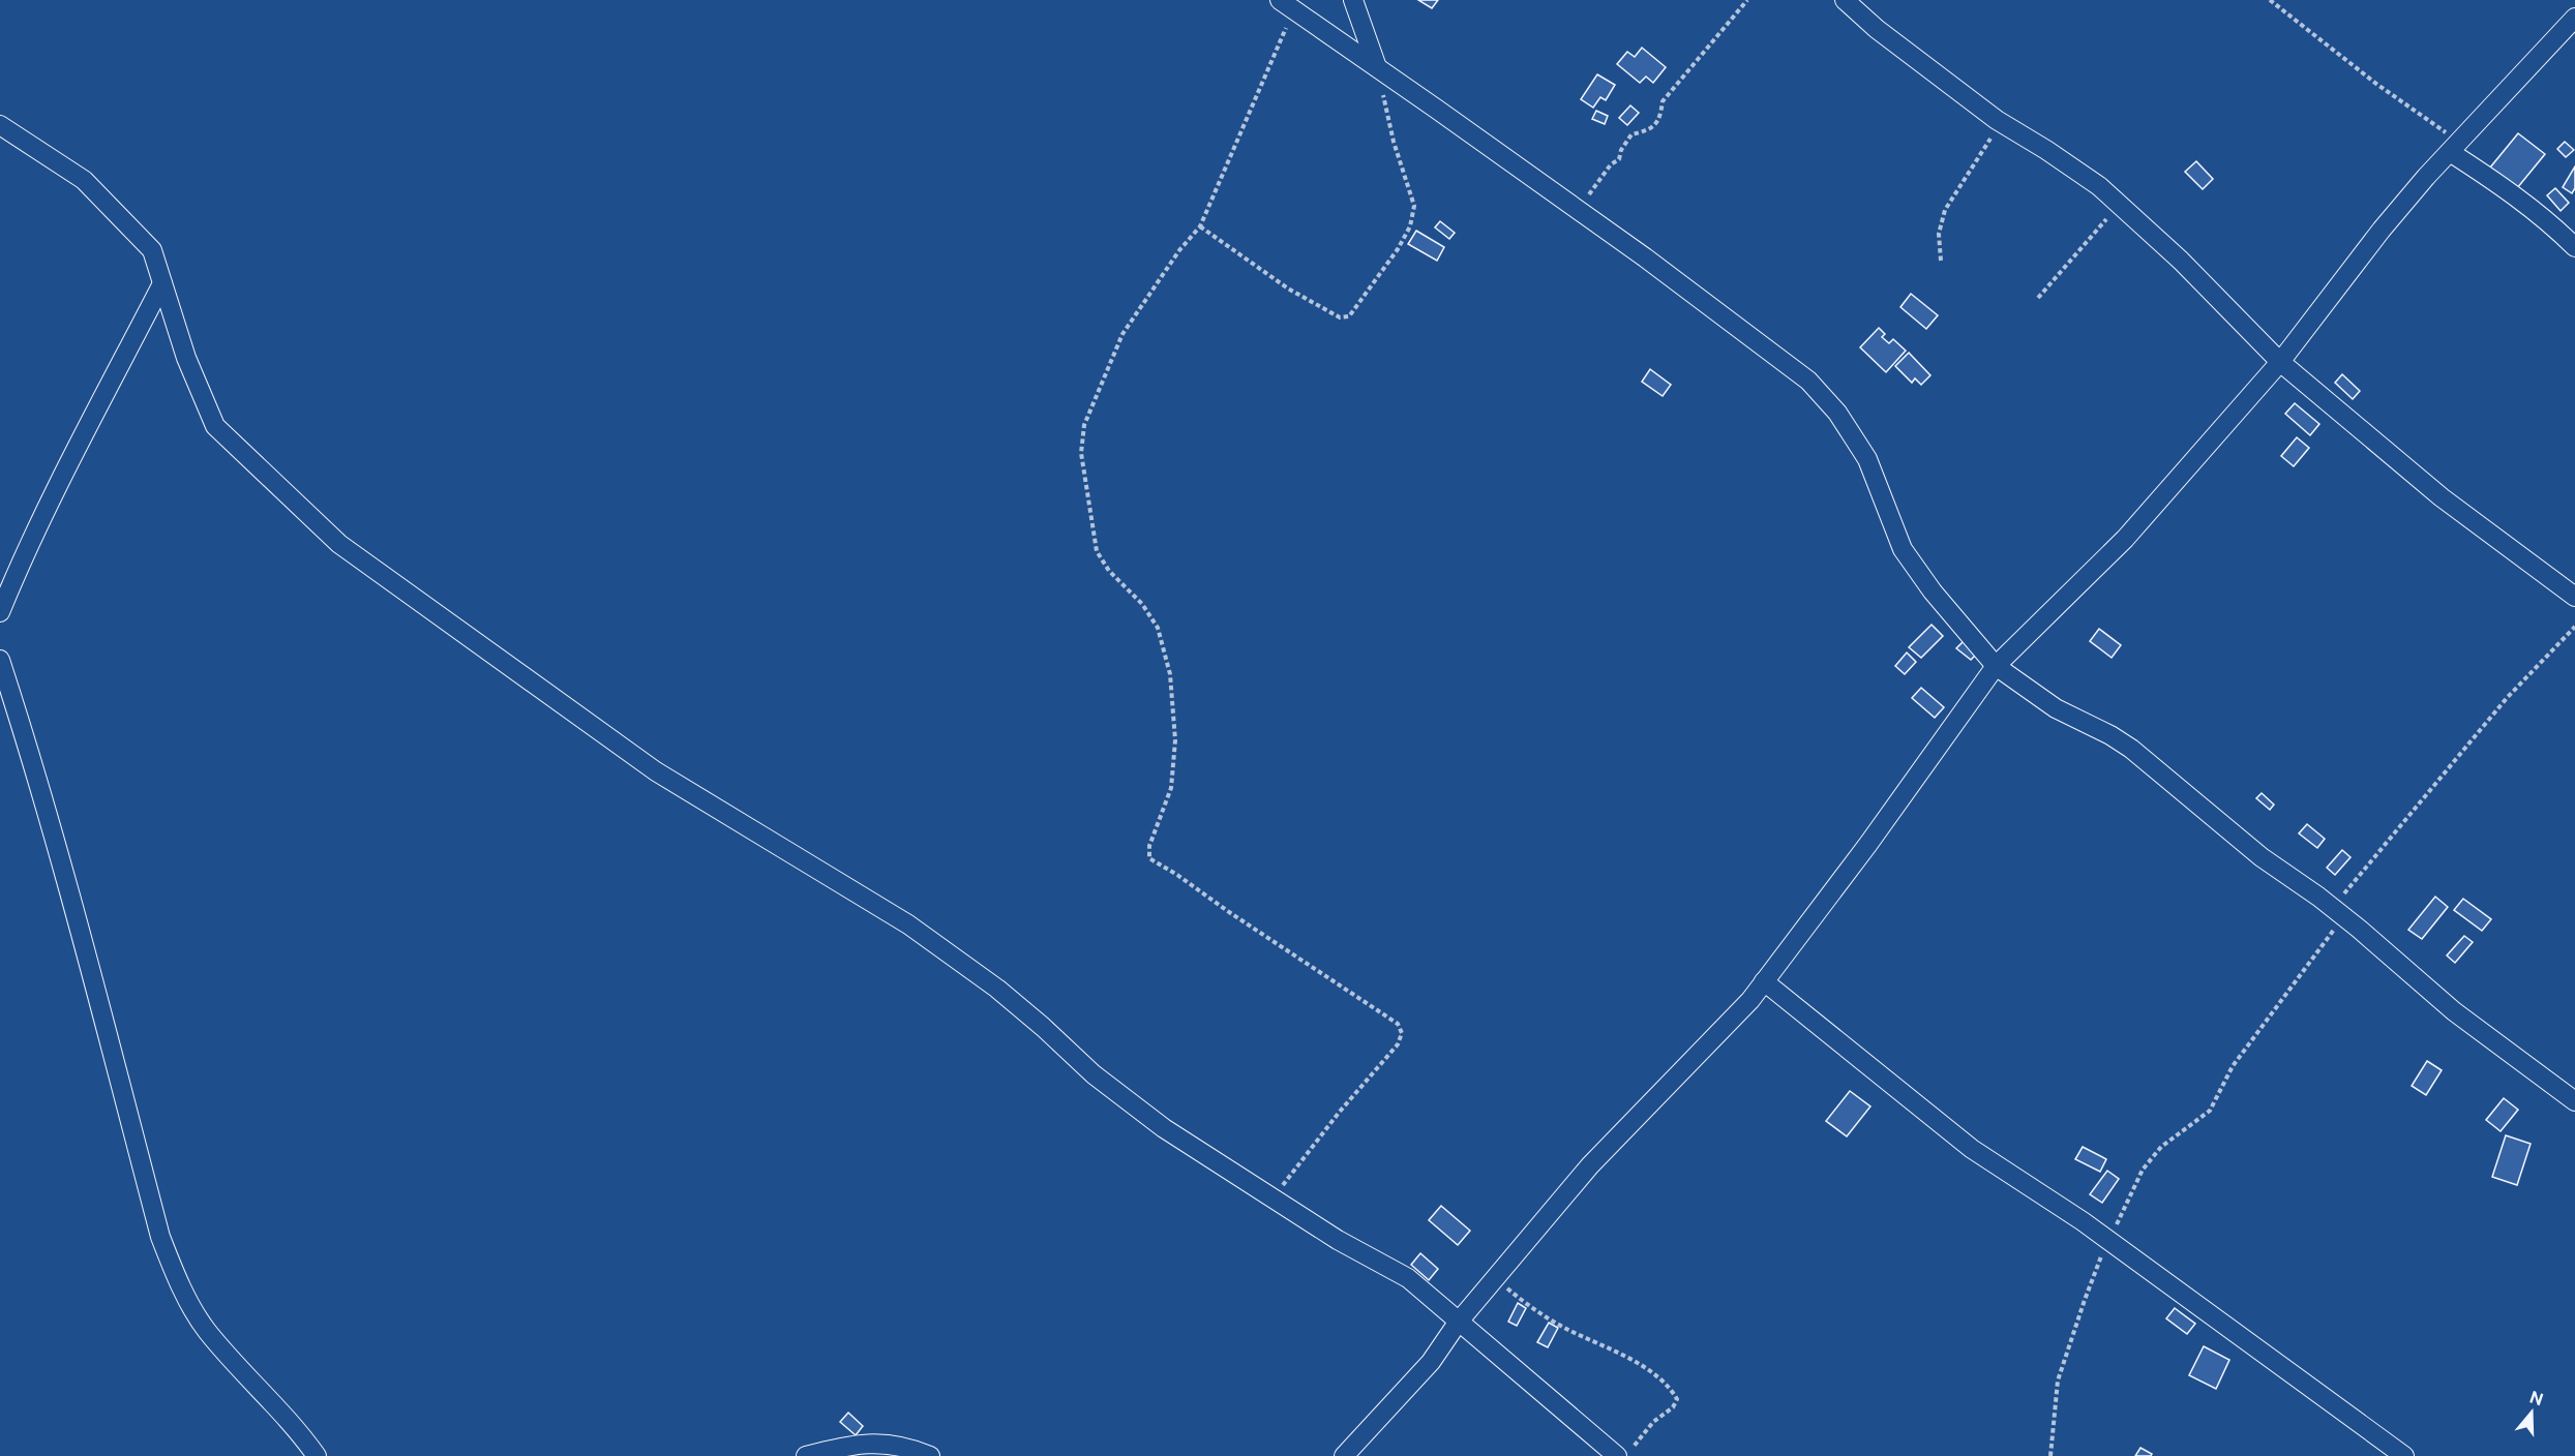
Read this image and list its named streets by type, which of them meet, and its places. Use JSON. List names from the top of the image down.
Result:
{
  "north": "top"
}
